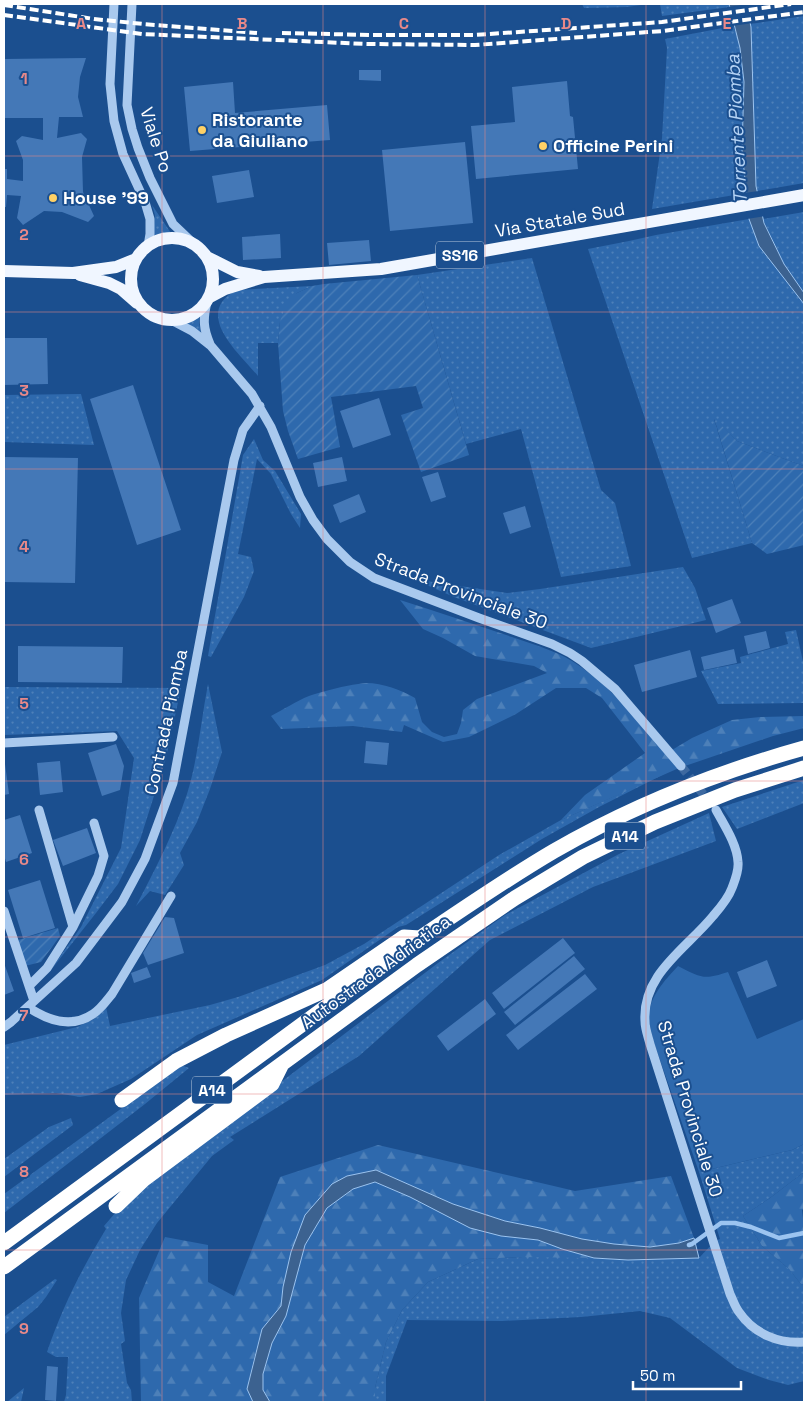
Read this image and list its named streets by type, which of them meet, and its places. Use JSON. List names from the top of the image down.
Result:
{
  "streets": {
    "highway": ["A14", "Autostrada Adriatica"],
    "main road": ["Via Statale Sud", "SS16"],
    "street": ["Viale Po", "Strada Provinciale 30", "Contrada Piomba"]
  },
  "crossings": [
    ["Viale Po", "SS16"],
    ["Viale Po", "Strada Provinciale 30"],
    ["Via Statale Sud", "SS16"],
    ["SS16", "Strada Provinciale 30"],
    ["Strada Provinciale 30", "Contrada Piomba"]
  ],
  "water": ["Torrente Piomba"],
  "places": ["Ristorante da Giuliano", "Officine Perini", "House '99"],
  "scale_bar": "50 m",
  "grid": {
    "columns": [
      "A",
      "B",
      "C",
      "D",
      "E"
    ],
    "rows": [
      "1",
      "2",
      "3",
      "4",
      "5",
      "6",
      "7",
      "8",
      "9"
    ]
  }
}
